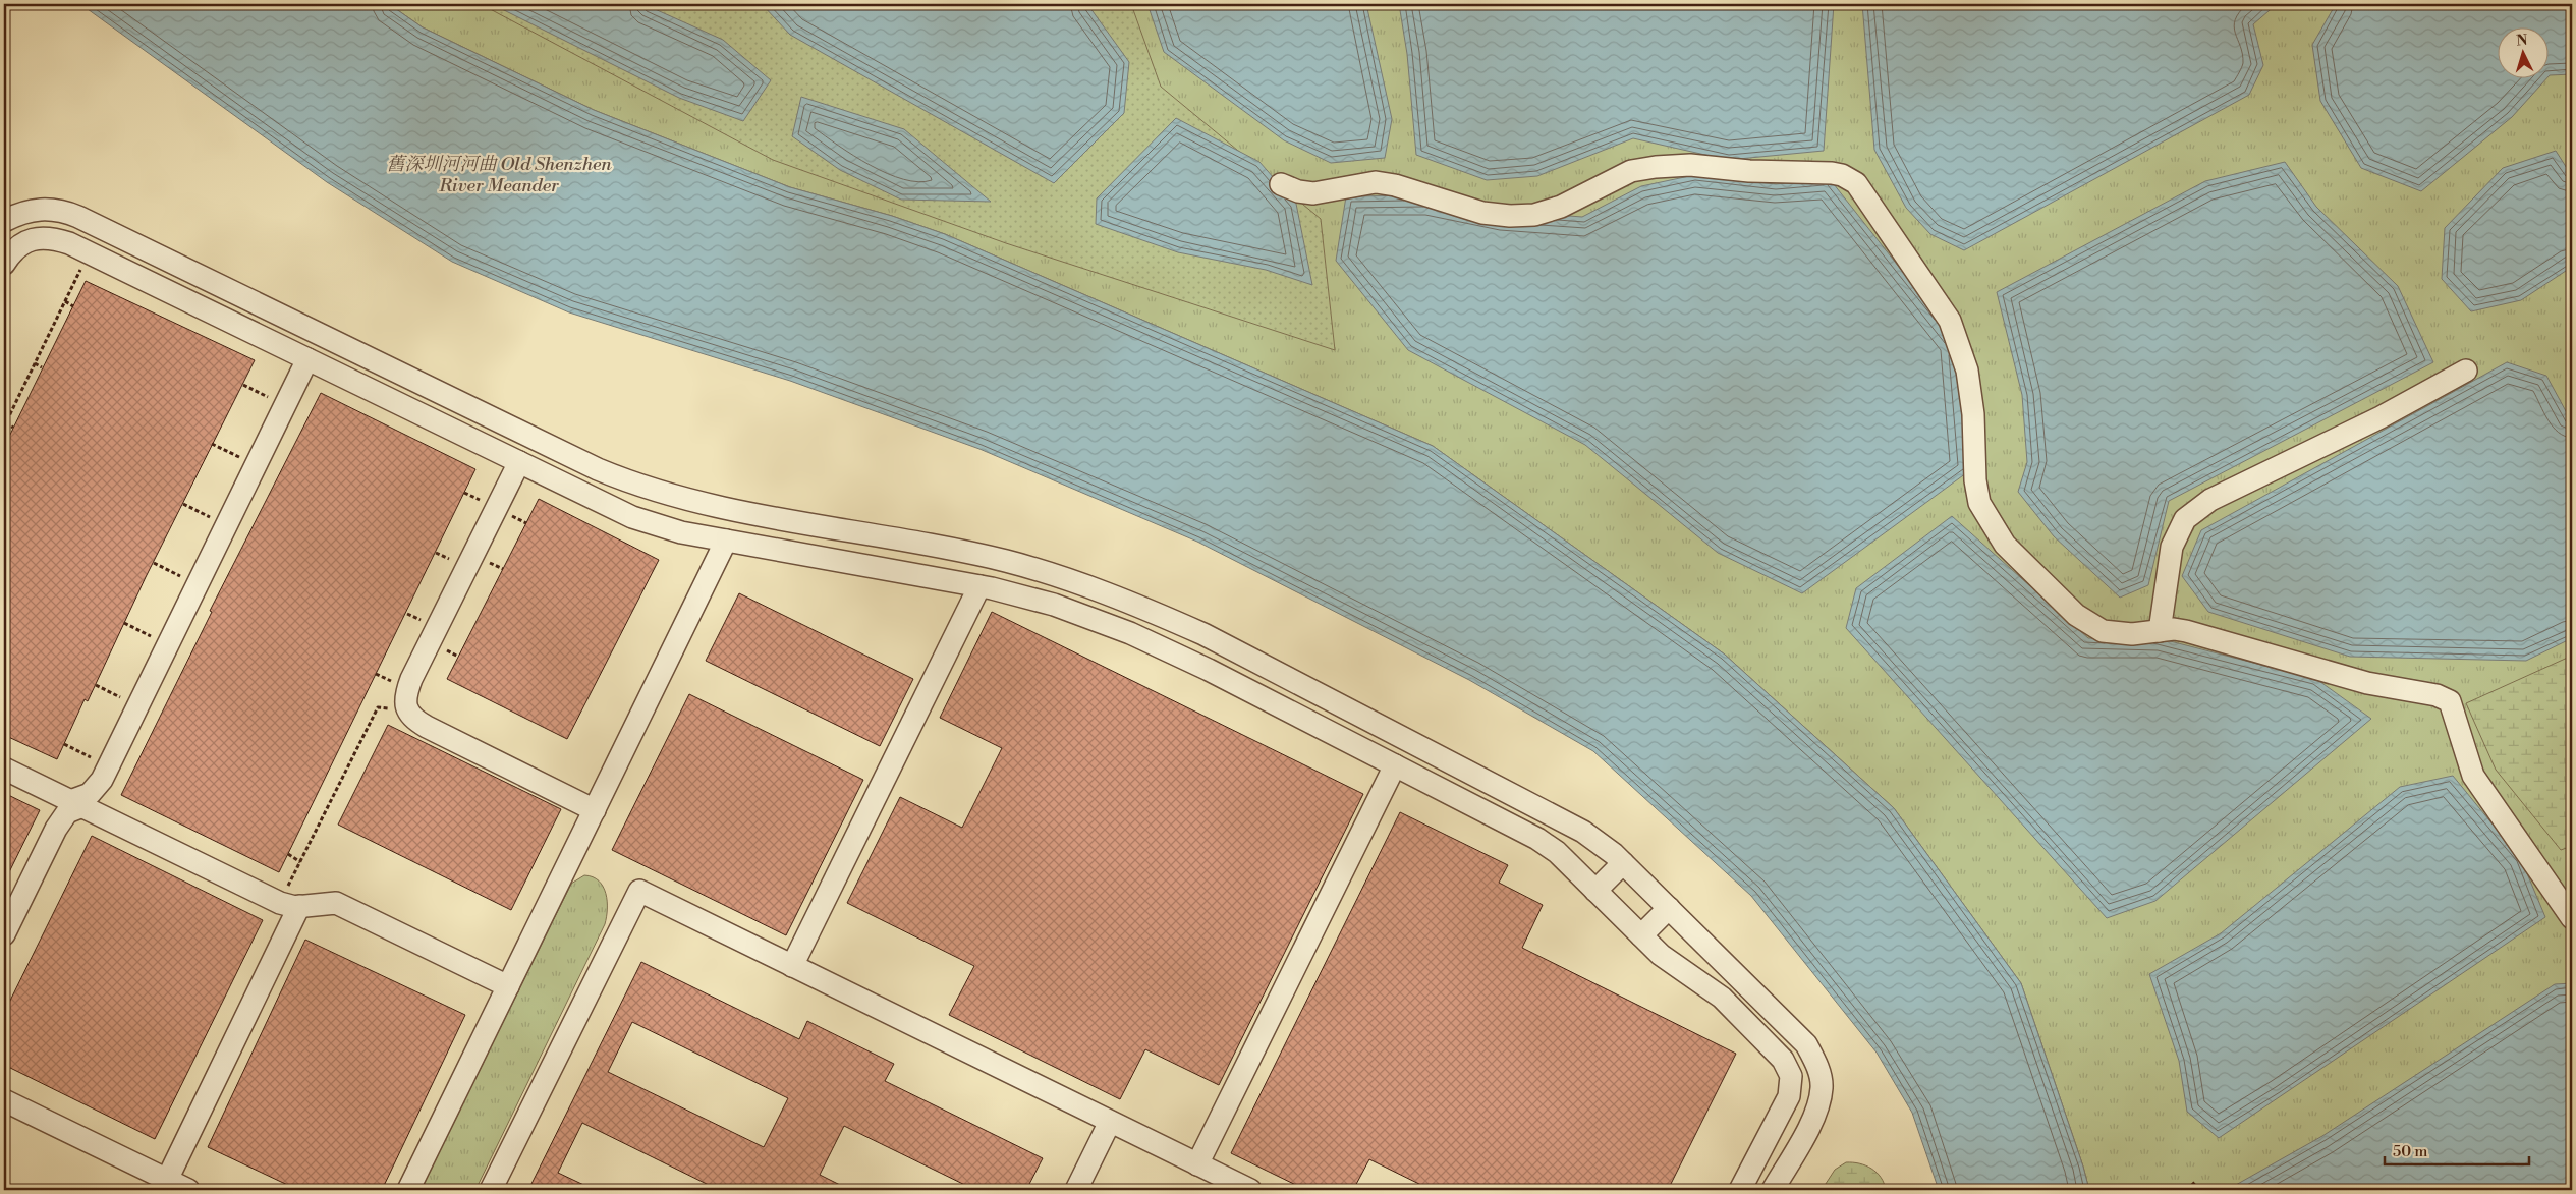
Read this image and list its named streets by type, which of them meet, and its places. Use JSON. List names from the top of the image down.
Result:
{
  "water": ["舊深圳河河曲 Old Shenzhen River Meander"],
  "scale_bar": "50 m",
  "north": "top"
}
